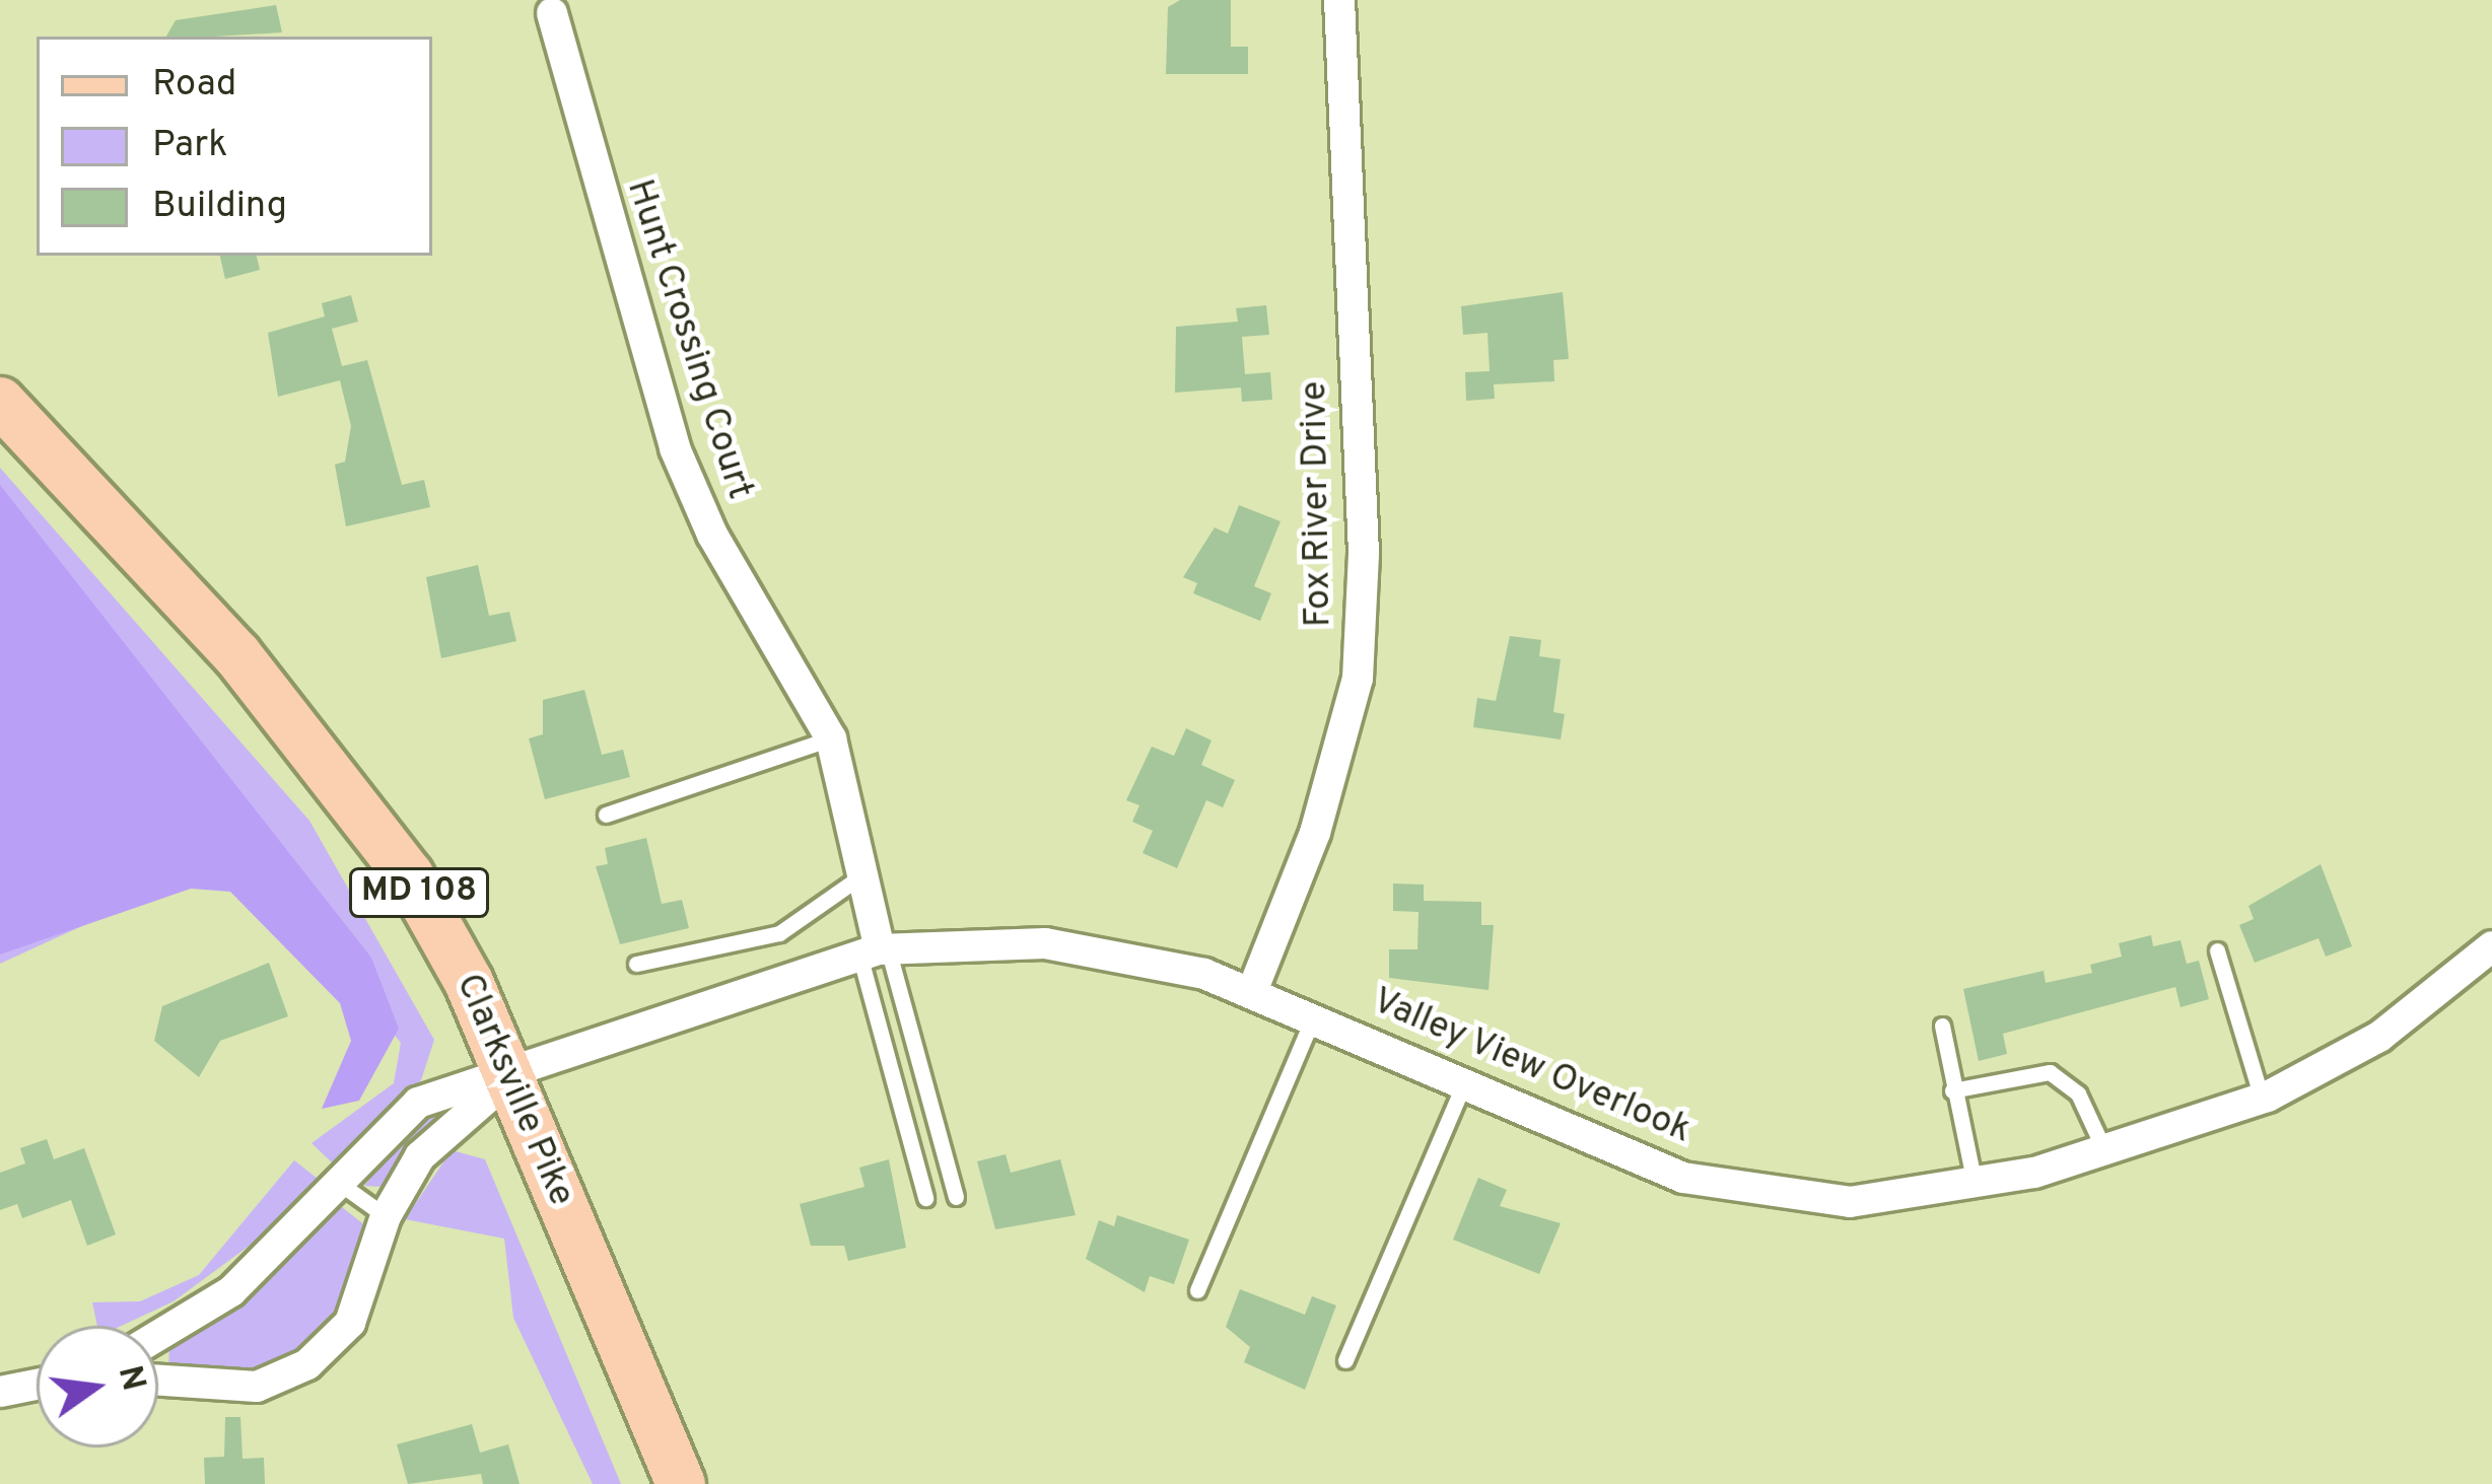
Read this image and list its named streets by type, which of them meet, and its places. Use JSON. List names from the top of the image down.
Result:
{
  "streets": {
    "main road": ["MD 108", "Clarksville Pike"],
    "street": ["Hunt Crossing Court", "Fox River Drive", "Valley View Overlook"]
  },
  "crossings": [
    ["Hunt Crossing Court", "Valley View Overlook"],
    ["Fox River Drive", "Valley View Overlook"],
    ["Valley View Overlook", "Clarksville Pike"]
  ],
  "legend": ["Road", "Park", "Building"],
  "north": "right"
}
